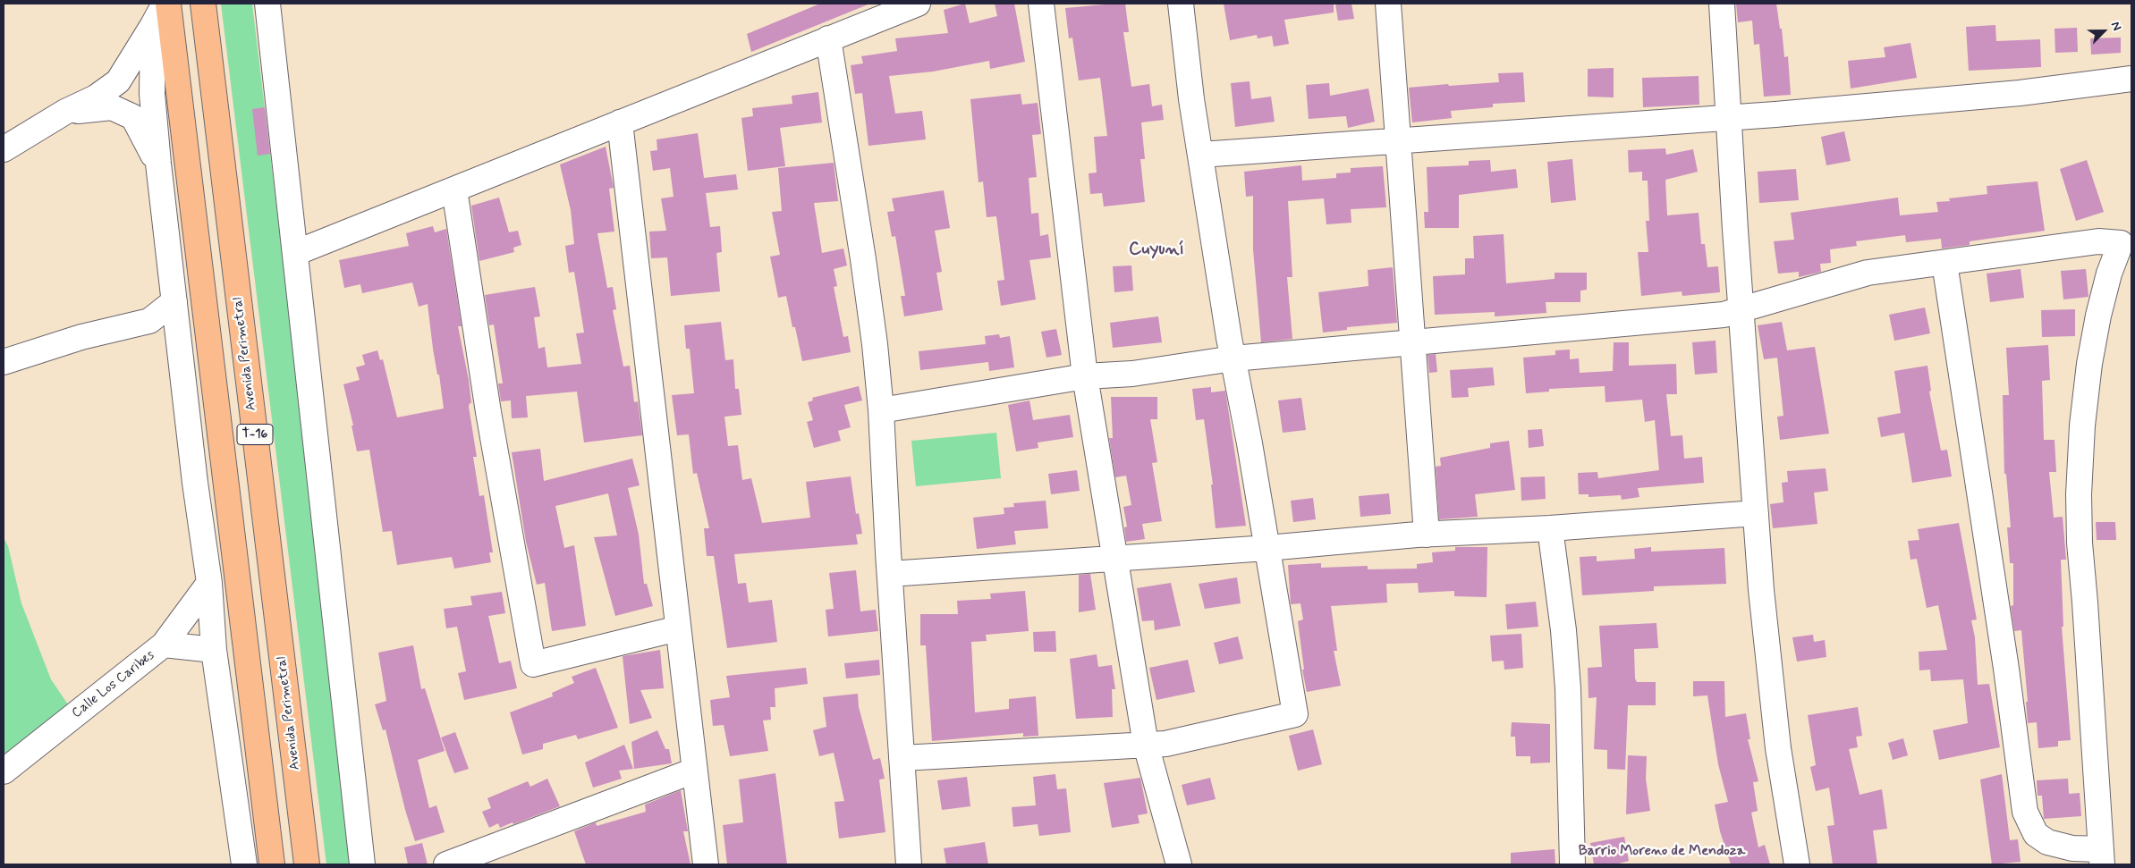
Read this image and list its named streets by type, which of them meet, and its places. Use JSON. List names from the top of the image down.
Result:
{
  "streets": {
    "highway": ["Avenida Perimetral", "T-16"],
    "street": ["Calle Los Caribes"]
  },
  "districts": ["Cuyuní", "Barrio Moreno de Mendoza"],
  "north": "top right"
}
